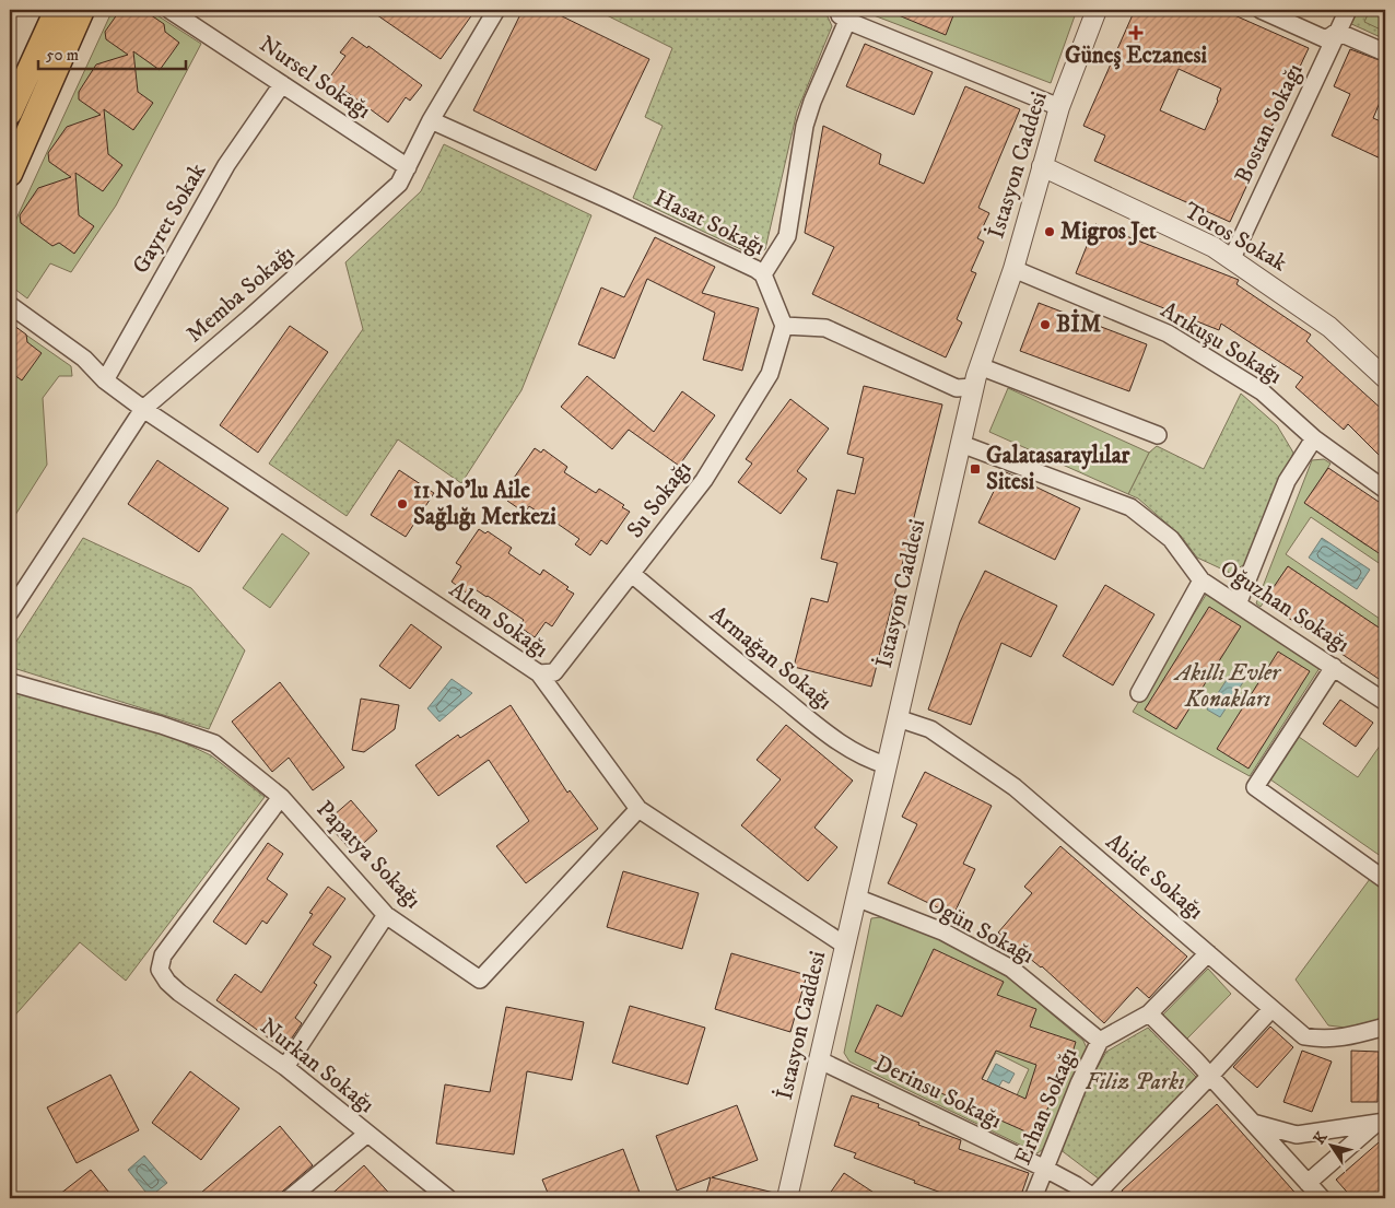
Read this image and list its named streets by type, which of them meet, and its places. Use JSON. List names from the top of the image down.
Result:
{
  "streets": {
    "street": [
      "Nursel Sokağı",
      "Bostan Sokağı",
      "İstasyon Caddesi",
      "Gayret Sokak",
      "Hasat Sokağı",
      "Toros Sokak",
      "Memba Sokağı",
      "Arıkuşu Sokağı",
      "Su Sokağı",
      "Oğuzhan Sokağı",
      "Alem Sokağı",
      "Armağan Sokağı",
      "Papatya Sokağı",
      "Abide Sokağı",
      "Ogün Sokağı",
      "Nurkan Sokağı",
      "Derinsu Sokağı",
      "Erhan Sokağı"
    ]
  },
  "crossings": [
    ["Nursel Sokağı", "Gayret Sokak"],
    ["Nursel Sokağı", "Memba Sokağı"],
    ["Bostan Sokağı", "Toros Sokak"],
    ["İstasyon Caddesi", "Toros Sokak"],
    ["İstasyon Caddesi", "Arıkuşu Sokağı"],
    ["İstasyon Caddesi", "Oğuzhan Sokağı"],
    ["İstasyon Caddesi", "Alem Sokağı"],
    ["İstasyon Caddesi", "Armağan Sokağı"],
    ["İstasyon Caddesi", "Abide Sokağı"],
    ["İstasyon Caddesi", "Ogün Sokağı"],
    ["İstasyon Caddesi", "Derinsu Sokağı"],
    ["Gayret Sokak", "Alem Sokağı"],
    ["Hasat Sokağı", "Memba Sokağı"],
    ["Hasat Sokağı", "Su Sokağı"],
    ["Memba Sokağı", "Alem Sokağı"],
    ["Su Sokağı", "Alem Sokağı"],
    ["Su Sokağı", "Armağan Sokağı"],
    ["Alem Sokağı", "Papatya Sokağı"],
    ["Papatya Sokağı", "Nurkan Sokağı"],
    ["Abide Sokağı", "Erhan Sokağı"],
    ["Ogün Sokağı", "Erhan Sokağı"],
    ["Derinsu Sokağı", "Erhan Sokağı"]
  ],
  "parks": ["Akıllı Evler Konakları", "Filiz Parkı"],
  "places": {
    "health": ["Güneş Eczanesi"],
    "other": ["Migros Jet", "BİM", "11 No'lu Aile Sağlığı Merkezi"],
    "transit": ["Galatasaraylılar Sitesi"]
  },
  "scale_bar": "50 m",
  "north": "top left"
}
